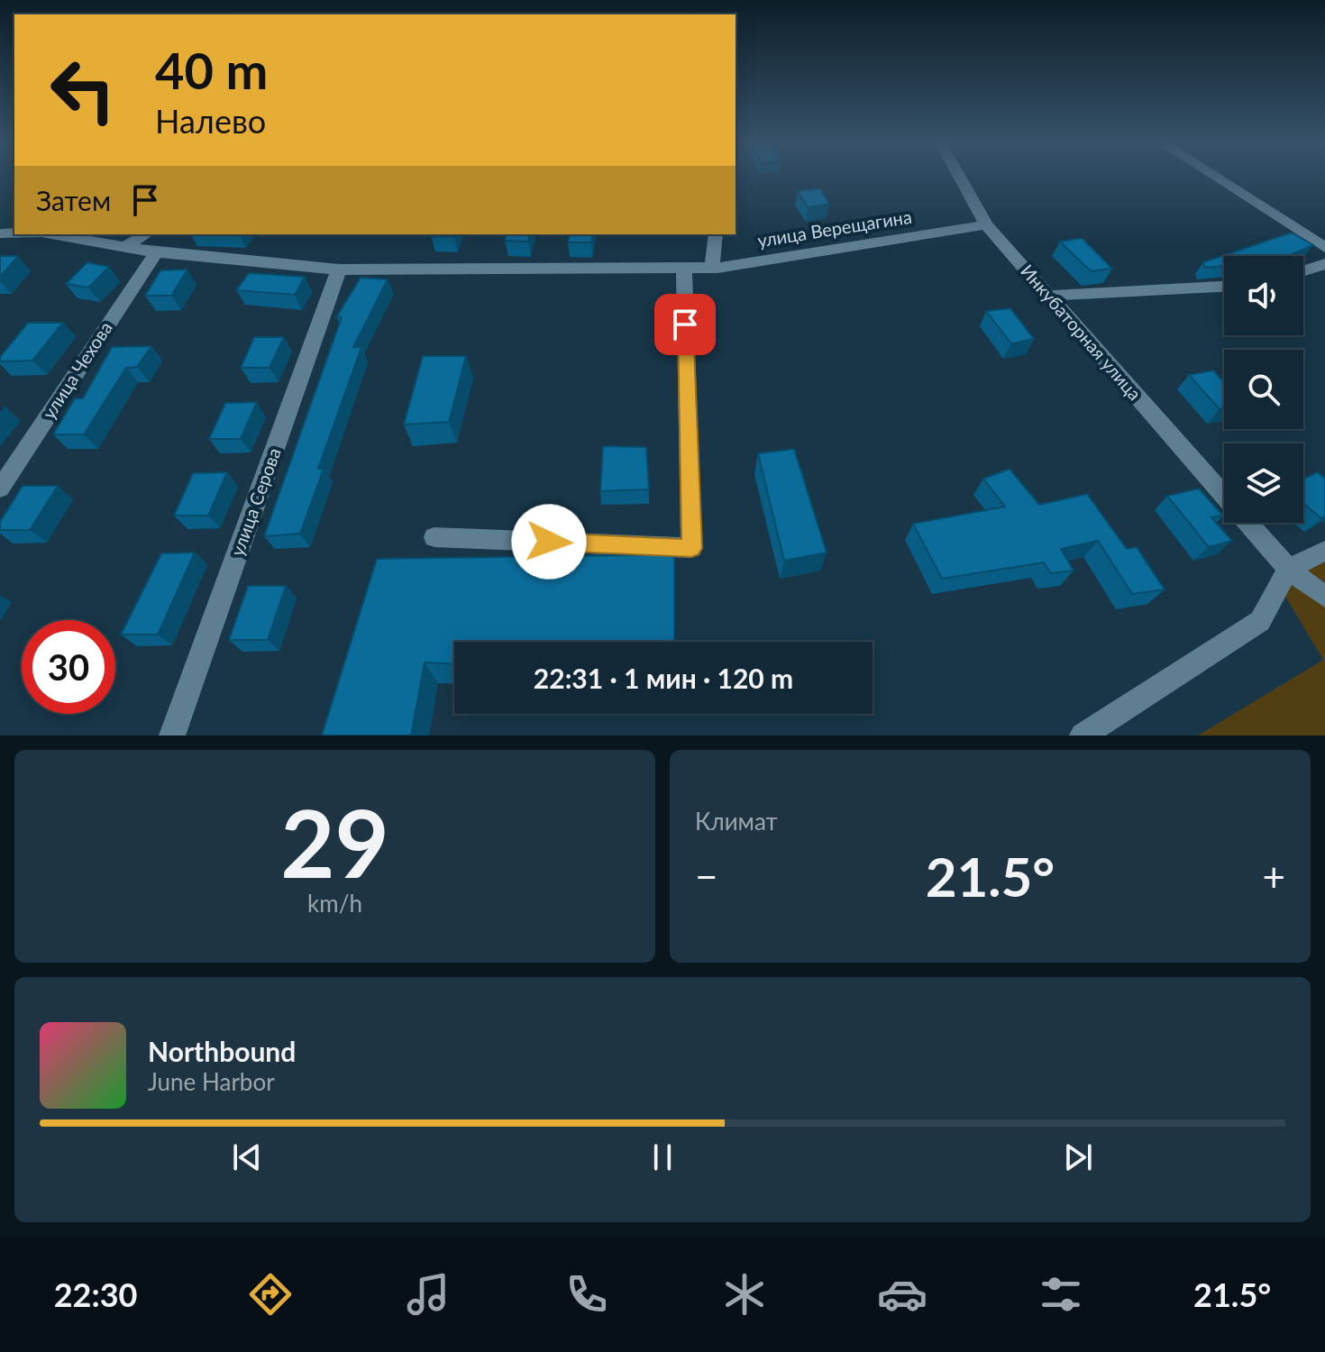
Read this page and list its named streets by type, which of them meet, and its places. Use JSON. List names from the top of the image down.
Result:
{
  "streets": {
    "street": [
      "улица Верещагина",
      "Инкубаторная улица",
      "улица Чехова",
      "улица Серова"
    ]
  },
  "crossings": [
    ["улица Верещагина", "Инкубаторная улица"],
    ["улица Верещагина", "улица Чехова"],
    ["улица Верещагина", "улица Серова"]
  ],
  "page": {
    "turn": ["40 m", "Налево"],
    "then": "Затем",
    "limit": "30",
    "trip": "22:31 · 1 мин · 120 m",
    "tile": [
      ["29", "km/h"],
      "Климат"
    ],
    "heat": ["−", "21.5°", "+"],
    "song": ["Northbound", "June Harbor"],
    "tabs": ["22:30", "21.5°"]
  }
}
